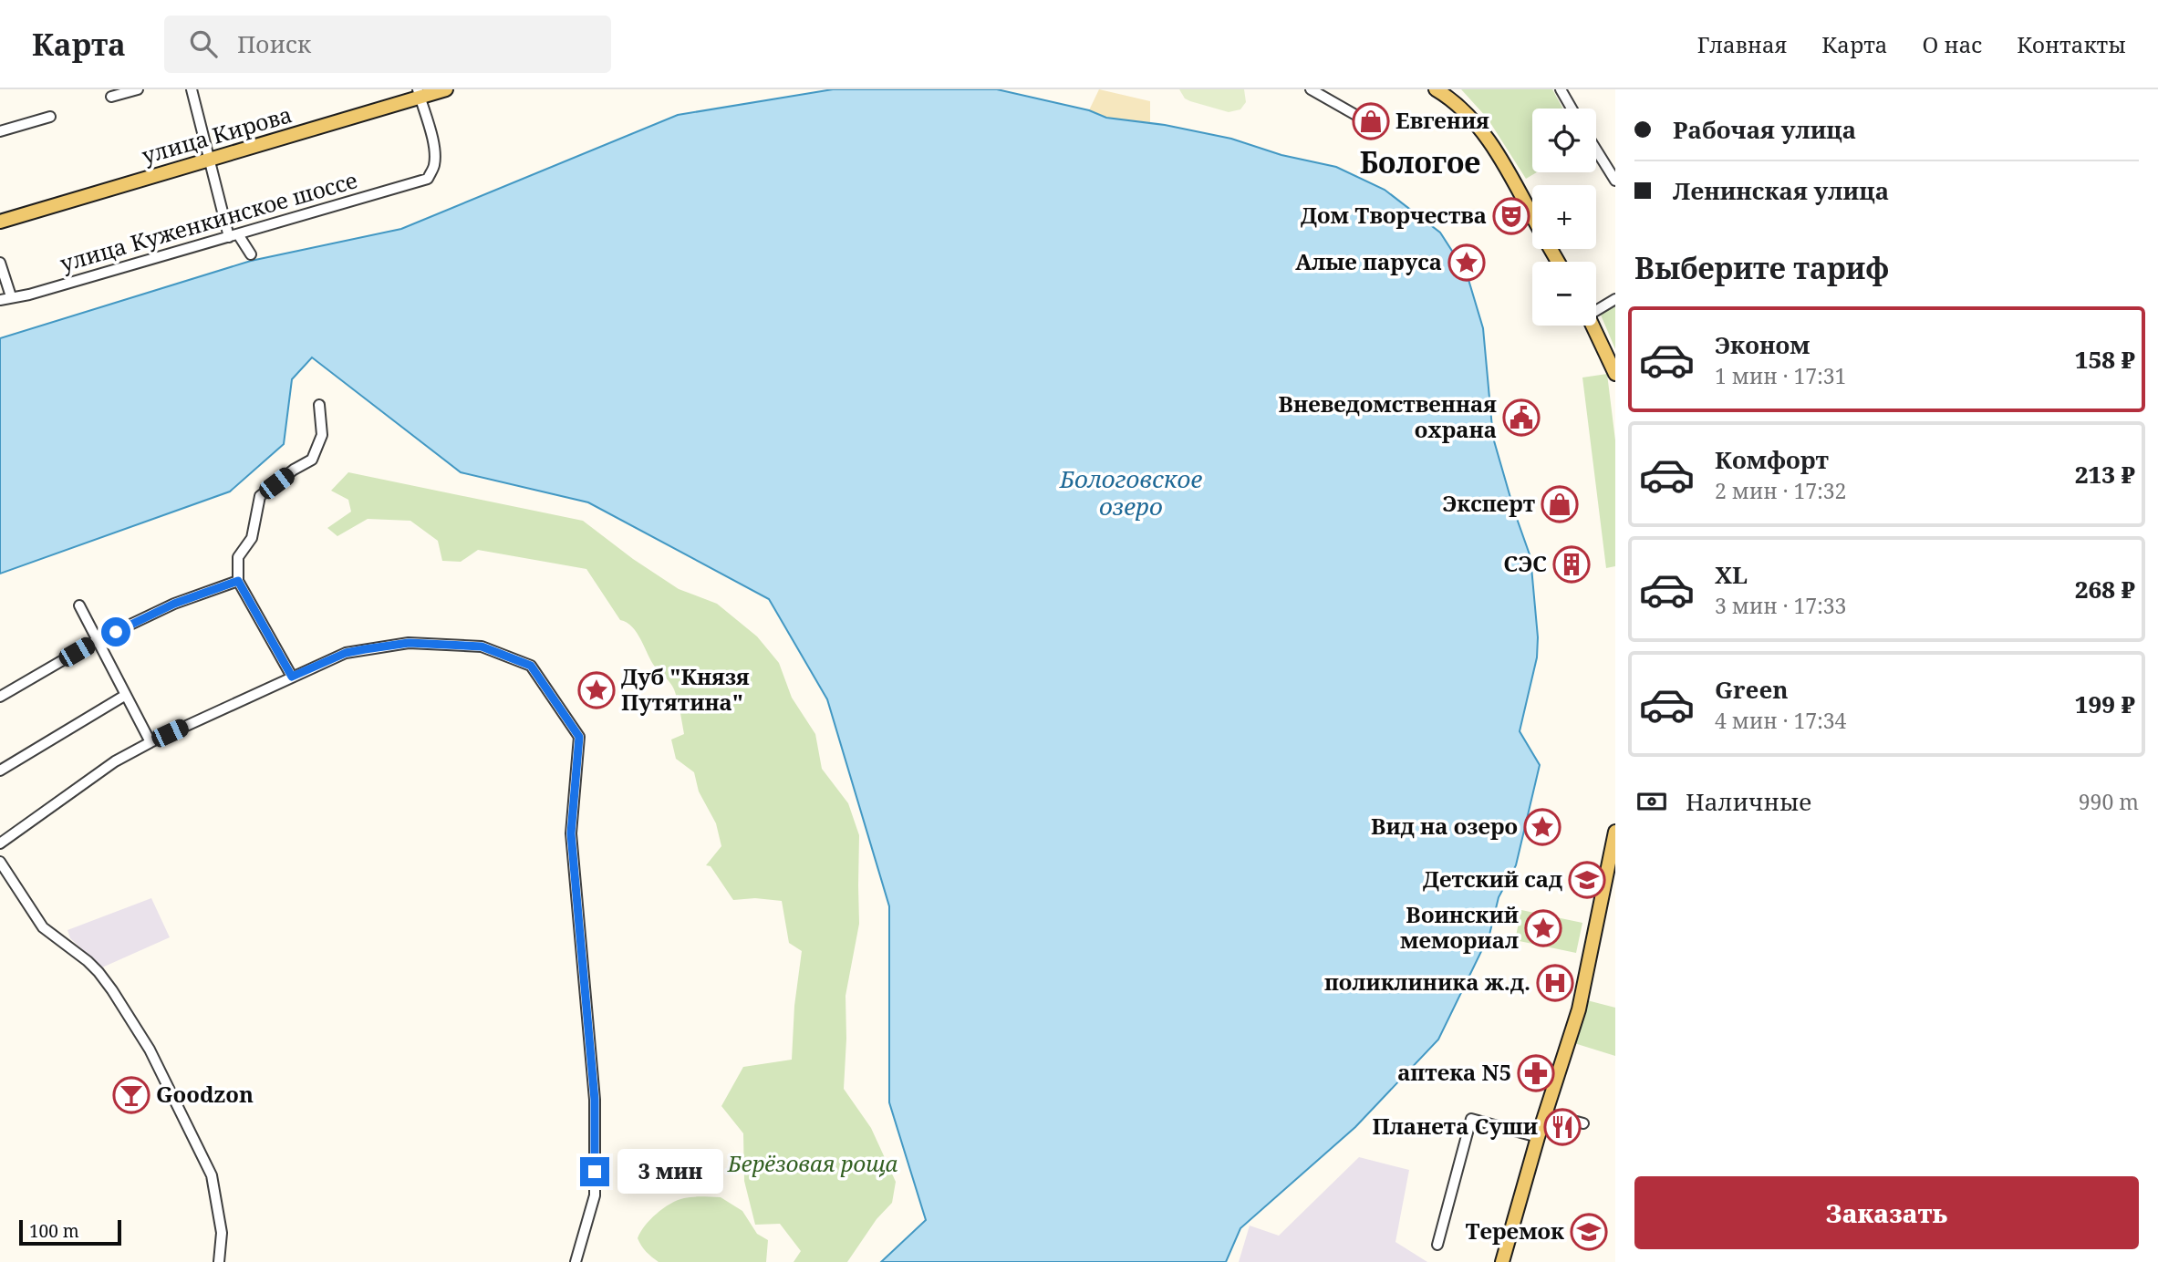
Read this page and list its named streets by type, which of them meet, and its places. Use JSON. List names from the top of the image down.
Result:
{
  "streets": {
    "main road": ["улица Кирова"],
    "street": ["улица Куженкинское шоссе"]
  },
  "crossings": [
    ["улица Кирова", "улица Куженкинское шоссе"]
  ],
  "districts": ["Бологое"],
  "water": ["Бологовское озеро"],
  "parks": ["Берёзовая роща"],
  "places": {
    "shop": ["Евгения", "Эксперт"],
    "theatre": ["Дом Творчества"],
    "place": [
      "Алые паруса",
      "Дуб \"Князя Путятина\"",
      "Вид на озеро",
      "Воинский мемориал"
    ],
    "public building": ["Вневедомственная охрана"],
    "building": ["СЭС"],
    "school or university": ["Детский сад", "Теремок"],
    "hospital": ["поликлиника ж.д."],
    "pharmacy": ["аптека N5"],
    "bar": ["Goodzon"],
    "restaurant": ["Планета Суши"]
  },
  "scale_bar": "100 m",
  "page": {
    "header": "Карта",
    "search": "Поиск",
    "nav": [
      "Главная",
      "Карта",
      "О нас",
      "Контакты"
    ],
    "banner": ["Рабочая улица", "Ленинская улица"],
    "map_buttons": ["+", "−"],
    "heading": "Выберите тариф",
    "list": [
      {
        "name": "Эконом",
        "note": "1 мин · 17:31",
        "value": "158 ₽"
      },
      {
        "name": "Комфорт",
        "note": "2 мин · 17:32",
        "value": "213 ₽"
      },
      {
        "name": "XL",
        "note": "3 мин · 17:33",
        "value": "268 ₽"
      },
      {
        "name": "Green",
        "note": "4 мин · 17:34",
        "value": "199 ₽"
      }
    ],
    "pay": ["Наличные", "990 m"],
    "bubble": "3 мин",
    "buttons": "Заказать",
    "scale": "100 m"
  }
}
